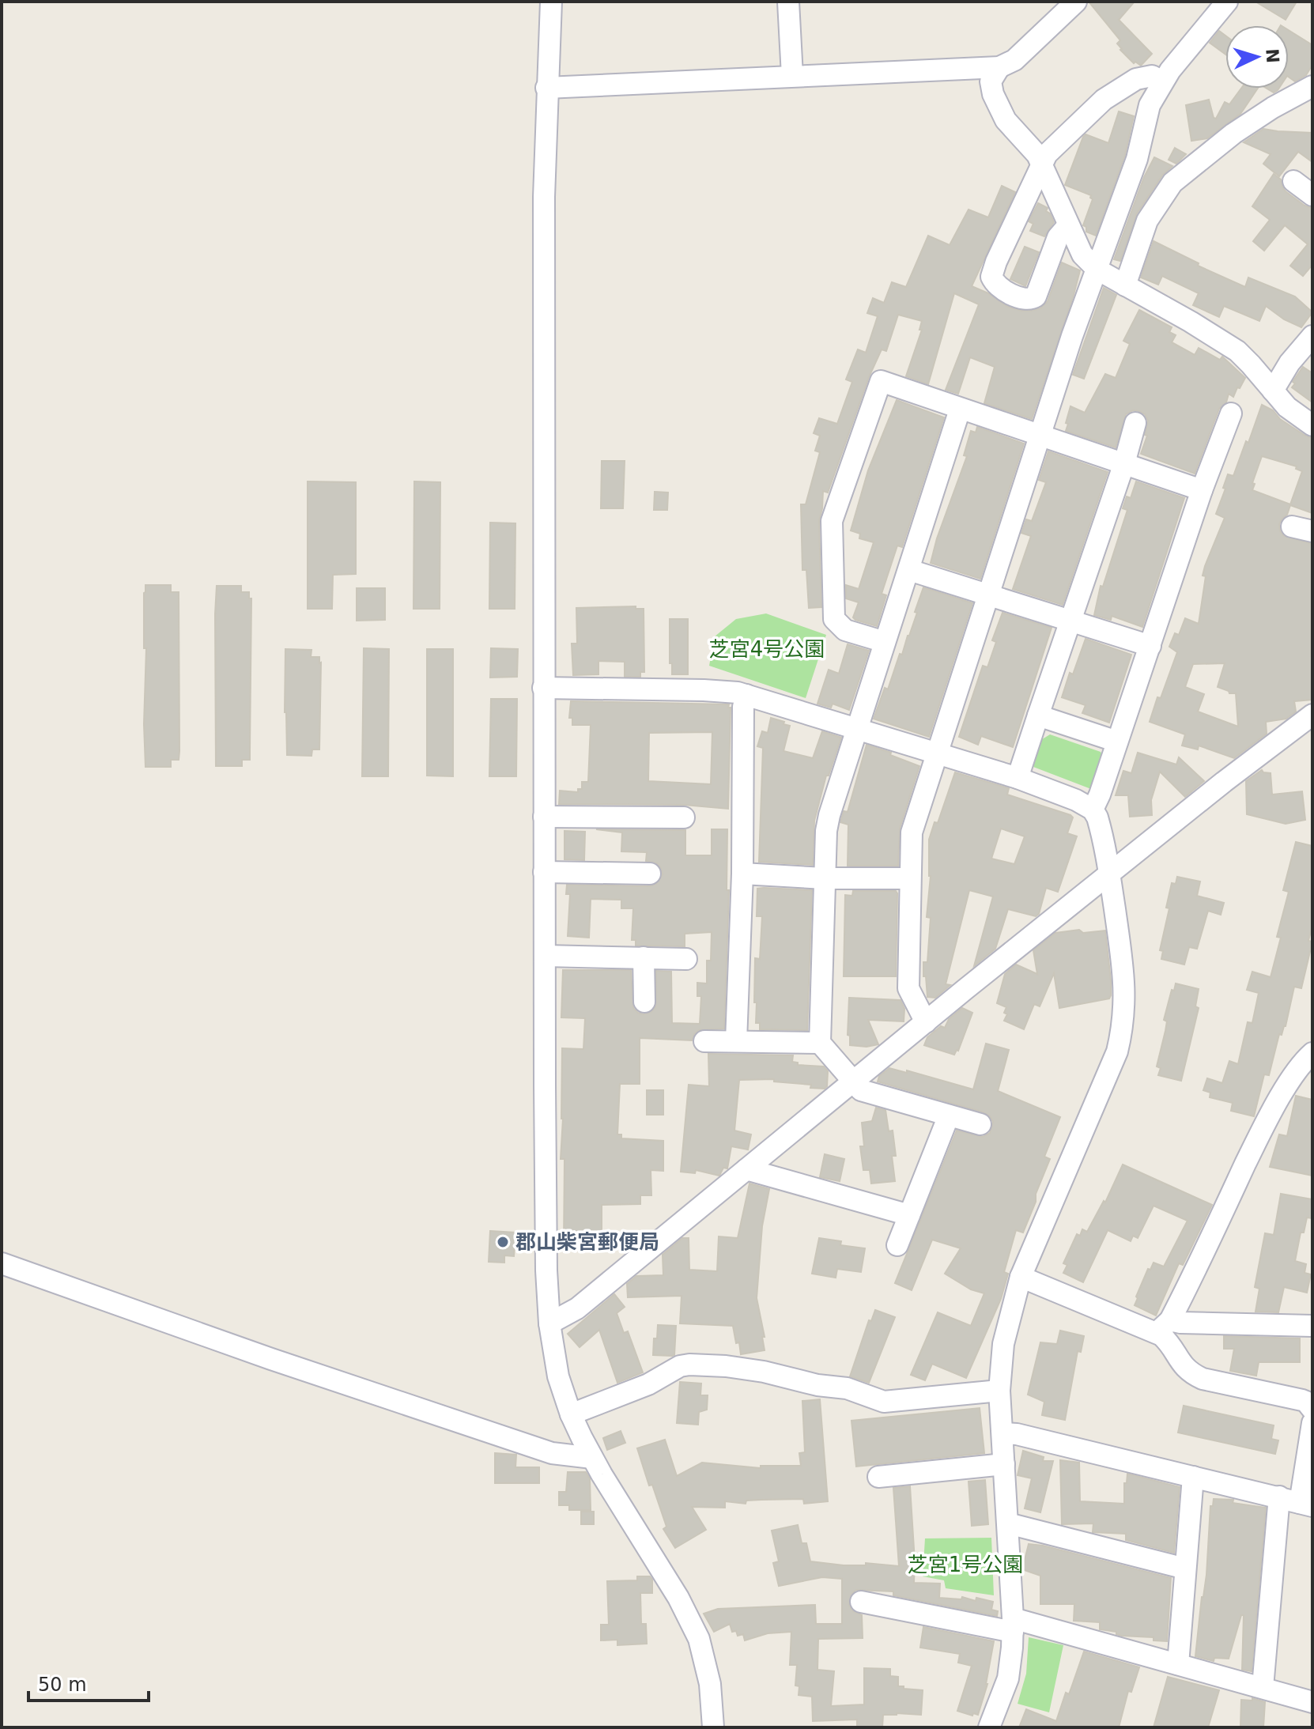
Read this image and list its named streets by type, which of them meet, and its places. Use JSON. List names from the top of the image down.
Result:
{
  "parks": ["芝宮4号公園", "芝宮1号公園"],
  "places": ["郡山柴宮郵便局"],
  "scale_bar": "50 m",
  "north": "right"
}
